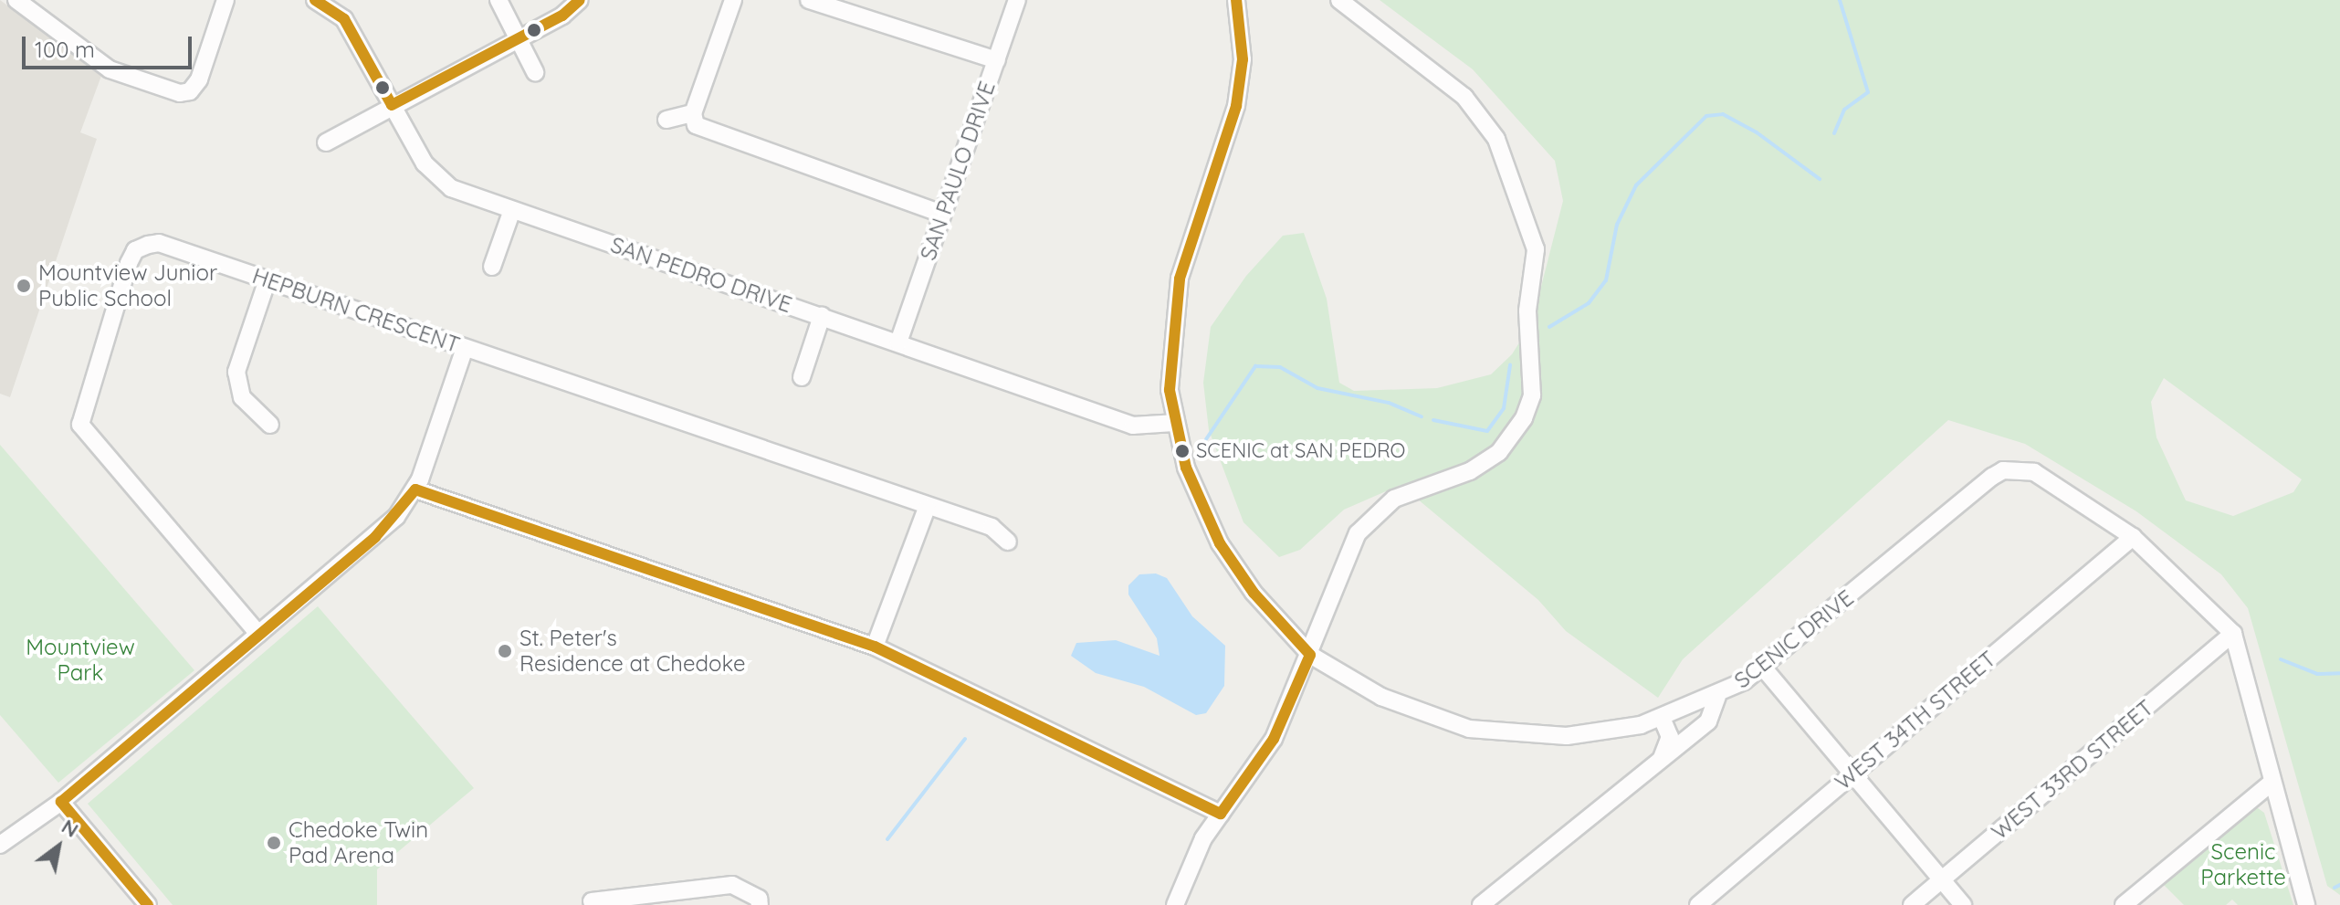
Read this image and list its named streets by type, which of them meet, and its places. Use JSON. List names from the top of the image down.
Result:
{
  "streets": {
    "street": [
      "SAN PAULO DRIVE",
      "SAN PEDRO DRIVE",
      "HEPBURN CRESCENT",
      "SCENIC DRIVE",
      "WEST 34TH STREET",
      "WEST 33RD STREET"
    ]
  },
  "crossings": [
    ["SAN PAULO DRIVE", "SAN PEDRO DRIVE"],
    ["SAN PEDRO DRIVE", "SCENIC DRIVE"],
    ["SCENIC DRIVE", "WEST 34TH STREET"],
    ["SCENIC DRIVE", "WEST 33RD STREET"]
  ],
  "parks": ["Mountview Park", "Scenic Parkette"],
  "places": [
    "Mountview Junior Public School",
    "SCENIC at SAN PEDRO",
    "St. Peter's Residence at Chedoke",
    "Chedoke Twin Pad Arena"
  ],
  "scale_bar": "100 m",
  "north": "top right"
}
